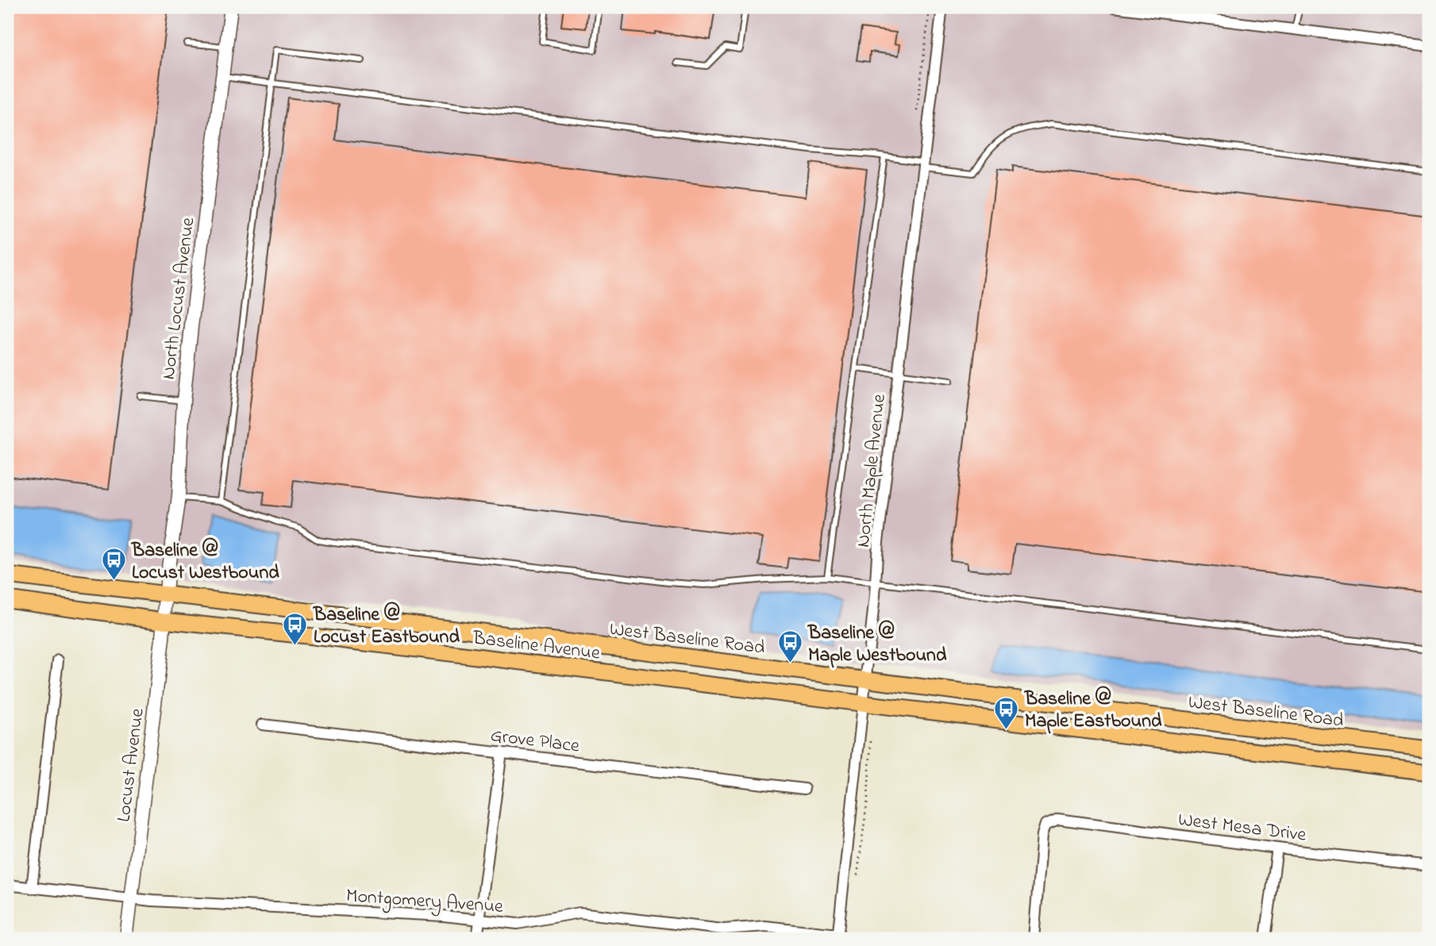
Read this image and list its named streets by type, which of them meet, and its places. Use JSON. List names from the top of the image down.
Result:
{
  "streets": {
    "main road": ["West Baseline Road", "Baseline Avenue"],
    "street": [
      "North Locust Avenue",
      "North Maple Avenue",
      "Grove Place",
      "Locust Avenue",
      "West Mesa Drive",
      "Montgomery Avenue"
    ]
  },
  "crossings": [
    ["North Locust Avenue", "West Baseline Road"],
    ["North Locust Avenue", "Locust Avenue"],
    ["North Maple Avenue", "West Baseline Road"],
    ["North Maple Avenue", "Baseline Avenue"],
    ["North Maple Avenue", "Montgomery Avenue"],
    ["West Baseline Road", "Locust Avenue"],
    ["Baseline Avenue", "Locust Avenue"],
    ["Locust Avenue", "Montgomery Avenue"]
  ],
  "places": {
    "bus stop": [
      "Baseline @ Locust Westbound",
      "Baseline @ Locust Eastbound",
      "Baseline @ Maple Westbound",
      "Baseline @ Maple Eastbound"
    ]
  }
}
